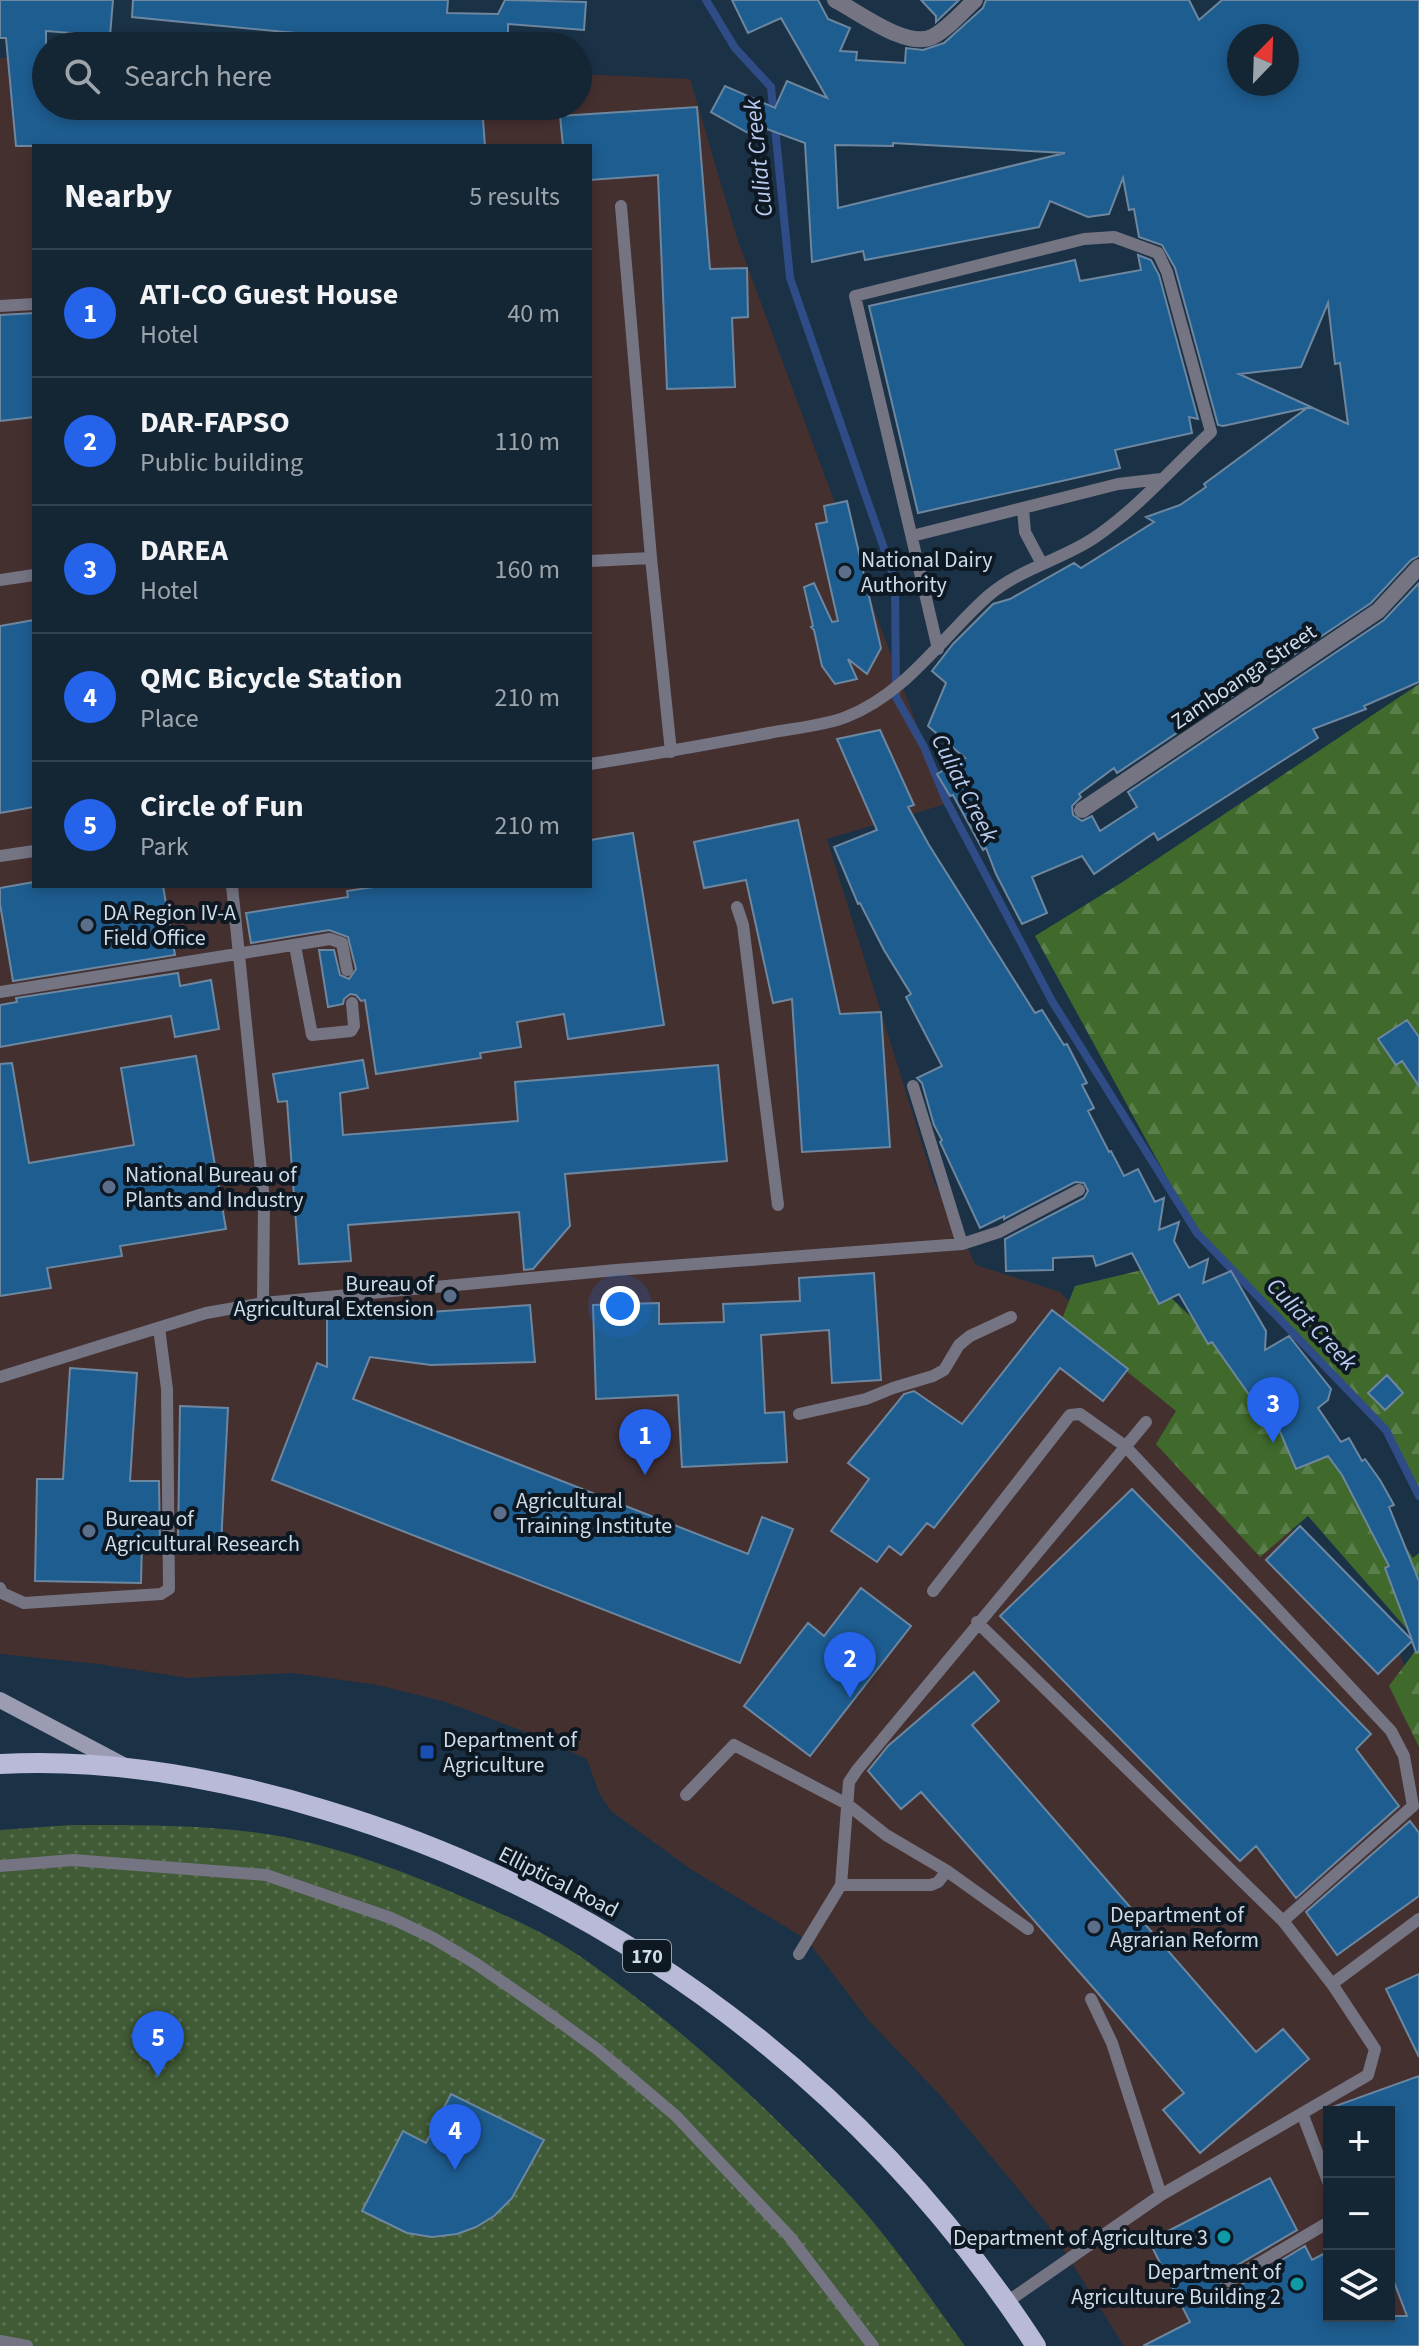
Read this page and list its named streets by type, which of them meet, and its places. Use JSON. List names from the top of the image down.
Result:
{
  "streets": {
    "main road": ["Elliptical Road", "170"],
    "street": ["Zamboanga Street"]
  },
  "water": ["Culiat Creek"],
  "places": {
    "other": [
      "National Dairy Authority",
      "DA Region IV-A Field Office",
      "National Bureau of Plants and Industry",
      "Bureau of Agricultural Extension",
      "Agricultural Training Institute",
      "Bureau of Agricultural Research",
      "Department of Agrarian Reform",
      "Department of Agriculture 3",
      "Department of Agricultuure Building 2"
    ],
    "transit": ["Department of Agriculture"]
  },
  "north": "top right",
  "page": {
    "search": "Search here",
    "heading": ["Nearby", "5 results"],
    "list": [
      {
        "mark": "1",
        "name": "ATI-CO Guest House",
        "note": "Hotel",
        "value": "40 m"
      },
      {
        "mark": "2",
        "name": "DAR-FAPSO",
        "note": "Public building",
        "value": "110 m"
      },
      {
        "mark": "3",
        "name": "DAREA",
        "note": "Hotel",
        "value": "160 m"
      },
      {
        "mark": "4",
        "name": "QMC Bicycle Station",
        "note": "Place",
        "value": "210 m"
      },
      {
        "mark": "5",
        "name": "Circle of Fun",
        "note": "Park",
        "value": "210 m"
      }
    ],
    "pins": [
      "3",
      "1",
      "2",
      "5",
      "4"
    ],
    "map_buttons": ["+", "−"]
  }
}
